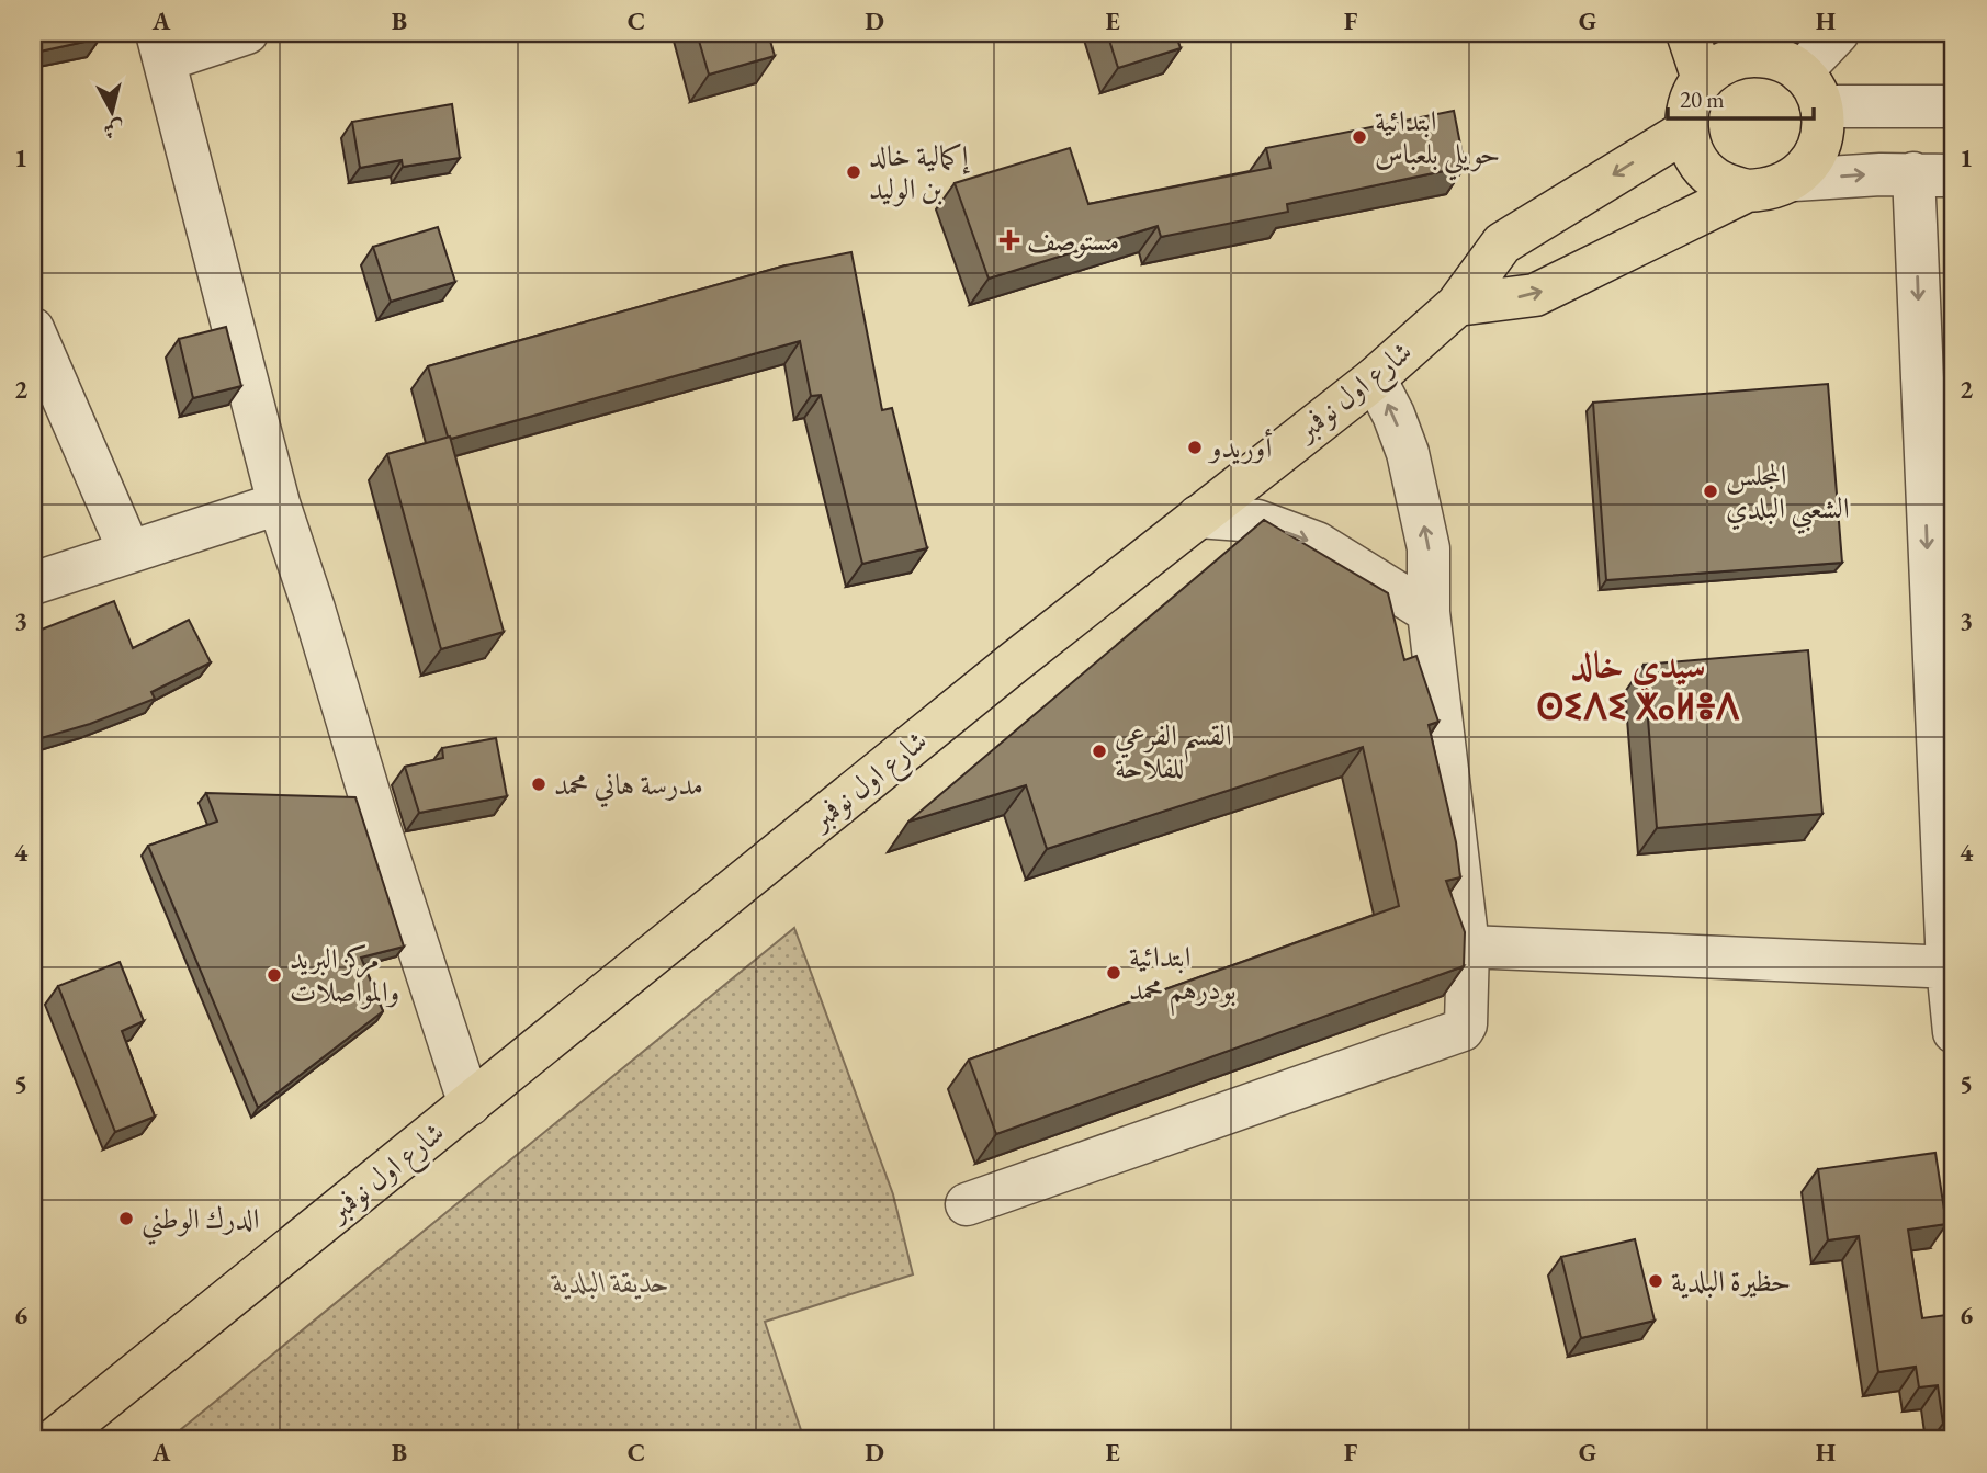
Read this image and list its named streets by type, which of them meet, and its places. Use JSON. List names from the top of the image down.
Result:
{
  "streets": {
    "main road": ["شارع اول نوفمبر"]
  },
  "districts": ["سيدي خالد ⵙⵉⴷⵉ ⵅⴰⵍⴻⴷ"],
  "parks": ["حديقة البلدية"],
  "places": {
    "other": [
      "ابتدائية حويلي بلعباس",
      "إكمالية خالد بن الوليد",
      "أوريدو",
      "المجلس الشعبي البلدي",
      "القسم الفرعي للفلاحة",
      "مدرسة هاني محمد",
      "ابتدائية بودرهم محمد",
      "مركز البريد والمواصلات",
      "الدرك الوطني",
      "حظيرة البلدية"
    ],
    "health": ["مستوصف"]
  },
  "scale_bar": "20 m",
  "north": "bottom",
  "grid": {
    "columns": [
      "A",
      "B",
      "C",
      "D",
      "E",
      "F",
      "G",
      "H"
    ],
    "rows": [
      "1",
      "2",
      "3",
      "4",
      "5",
      "6"
    ]
  }
}
